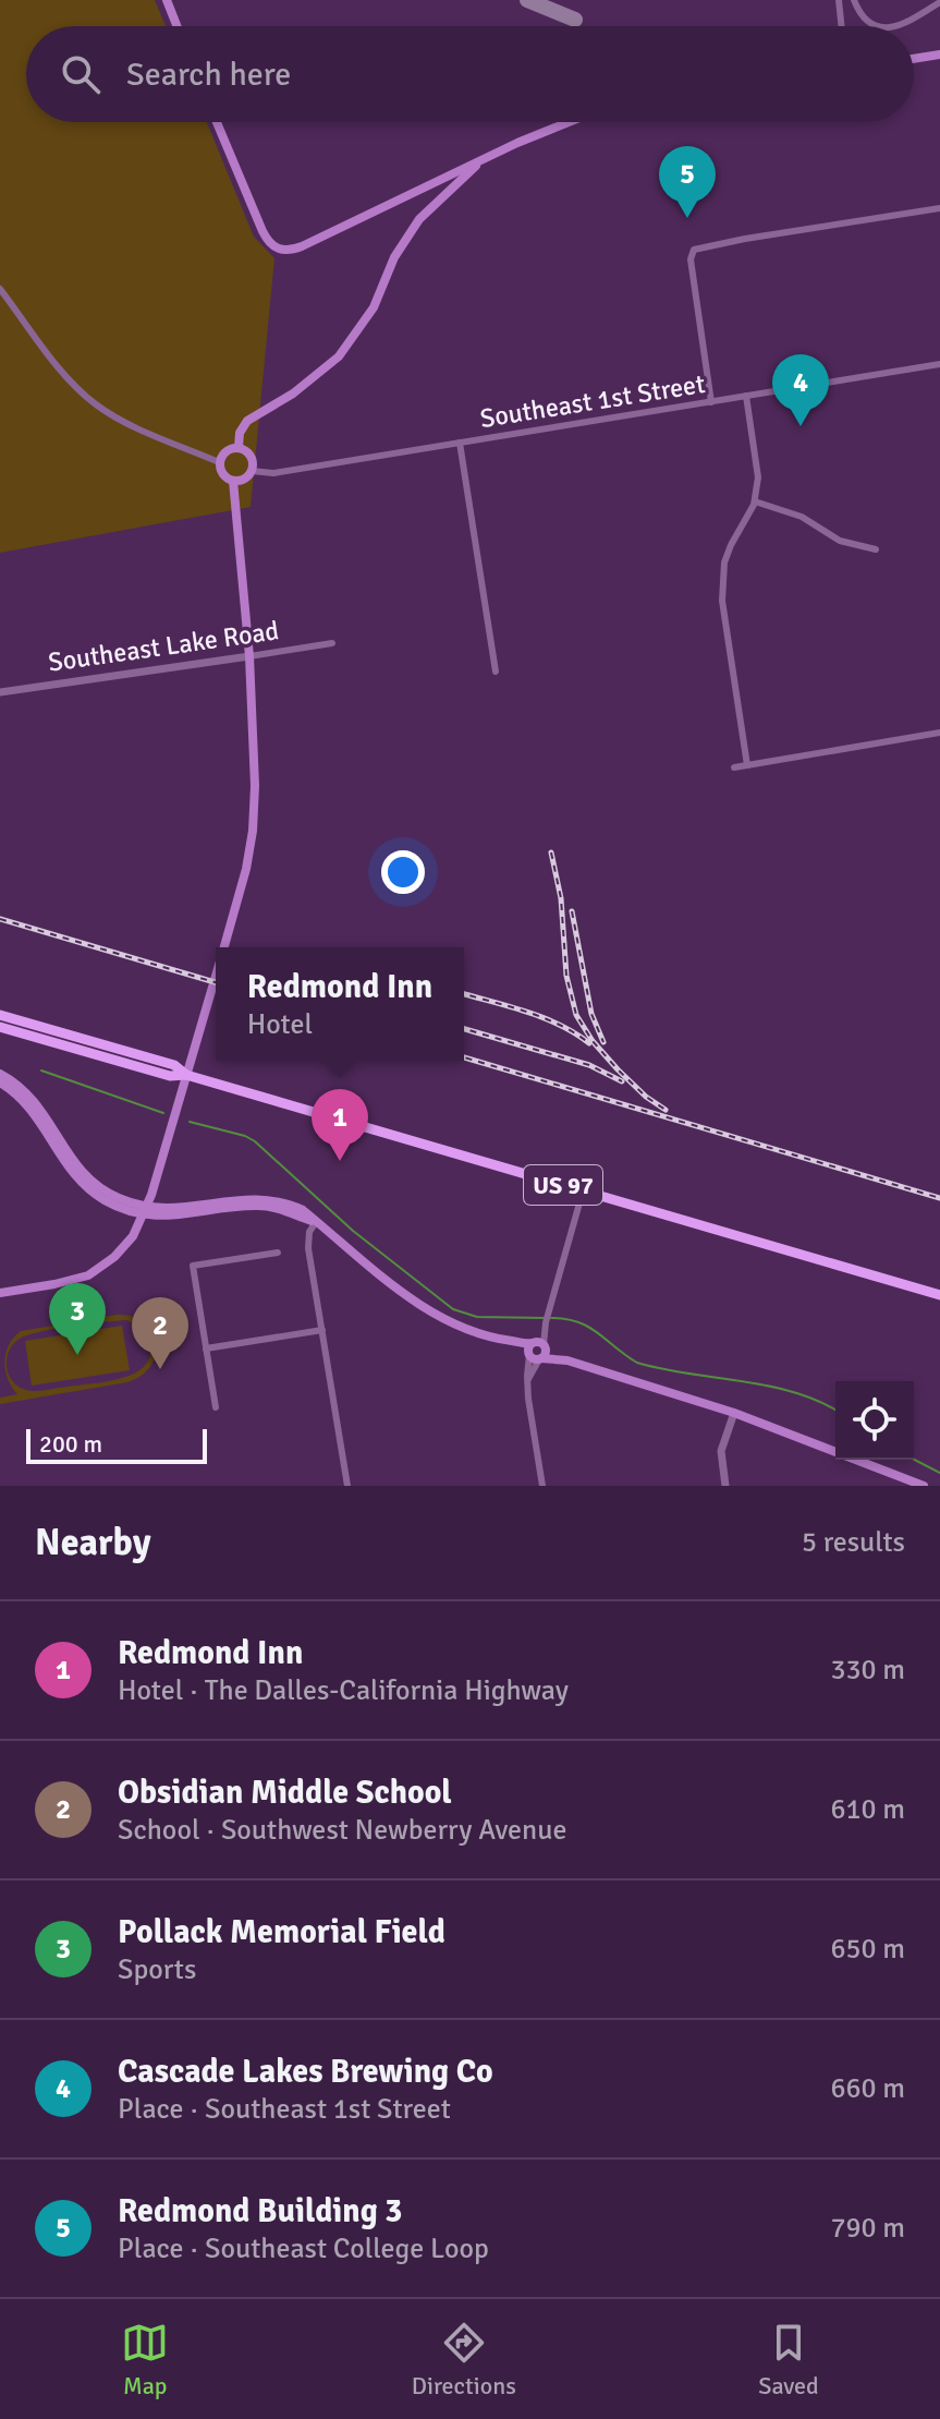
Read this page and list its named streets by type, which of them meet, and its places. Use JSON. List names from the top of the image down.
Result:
{
  "streets": {
    "highway": ["US 97"],
    "street": ["Southeast 1st Street", "Southeast Lake Road"]
  },
  "scale_bar": "200 m",
  "page": {
    "search": "Search here",
    "pins": [
      "5",
      "4",
      "1",
      "3",
      "2"
    ],
    "popup": ["Redmond Inn", "Hotel"],
    "scale": "200 m",
    "heading": ["Nearby", "5 results"],
    "list": [
      {
        "mark": "1",
        "name": "Redmond Inn",
        "note": "Hotel · The Dalles-California Highway",
        "value": "330 m"
      },
      {
        "mark": "2",
        "name": "Obsidian Middle School",
        "note": "School · Southwest Newberry Avenue",
        "value": "610 m"
      },
      {
        "mark": "3",
        "name": "Pollack Memorial Field",
        "note": "Sports",
        "value": "650 m"
      },
      {
        "mark": "4",
        "name": "Cascade Lakes Brewing Co",
        "note": "Place · Southeast 1st Street",
        "value": "660 m"
      },
      {
        "mark": "5",
        "name": "Redmond Building 3",
        "note": "Place · Southeast College Loop",
        "value": "790 m"
      }
    ],
    "nav": ["Map", "Directions", "Saved"]
  }
}
